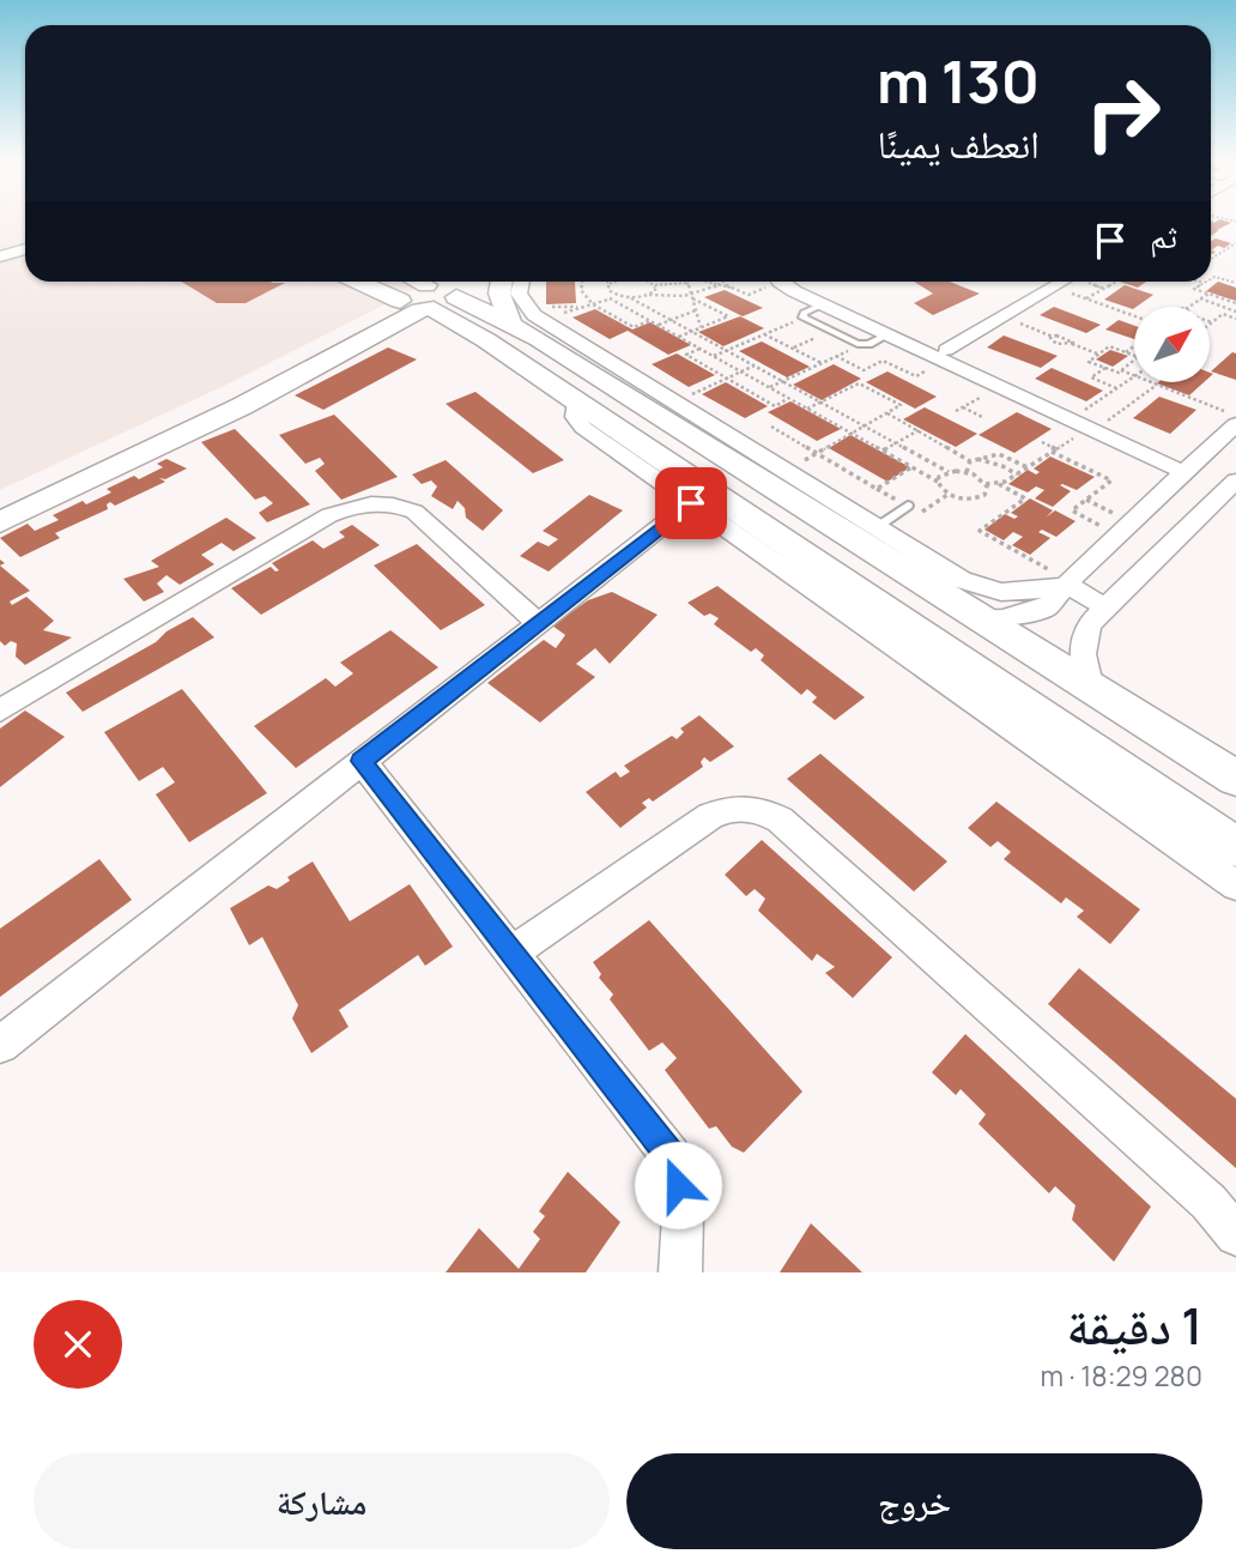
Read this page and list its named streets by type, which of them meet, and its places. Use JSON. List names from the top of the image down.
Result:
{
  "north": "top right",
  "page": {
    "turn": ["130 m", "انعطف يمينًا"],
    "then": "ثم",
    "heading": ["1 دقيقة", "280 m · 18:29"],
    "buttons": ["خروج", "مشاركة"]
  }
}
